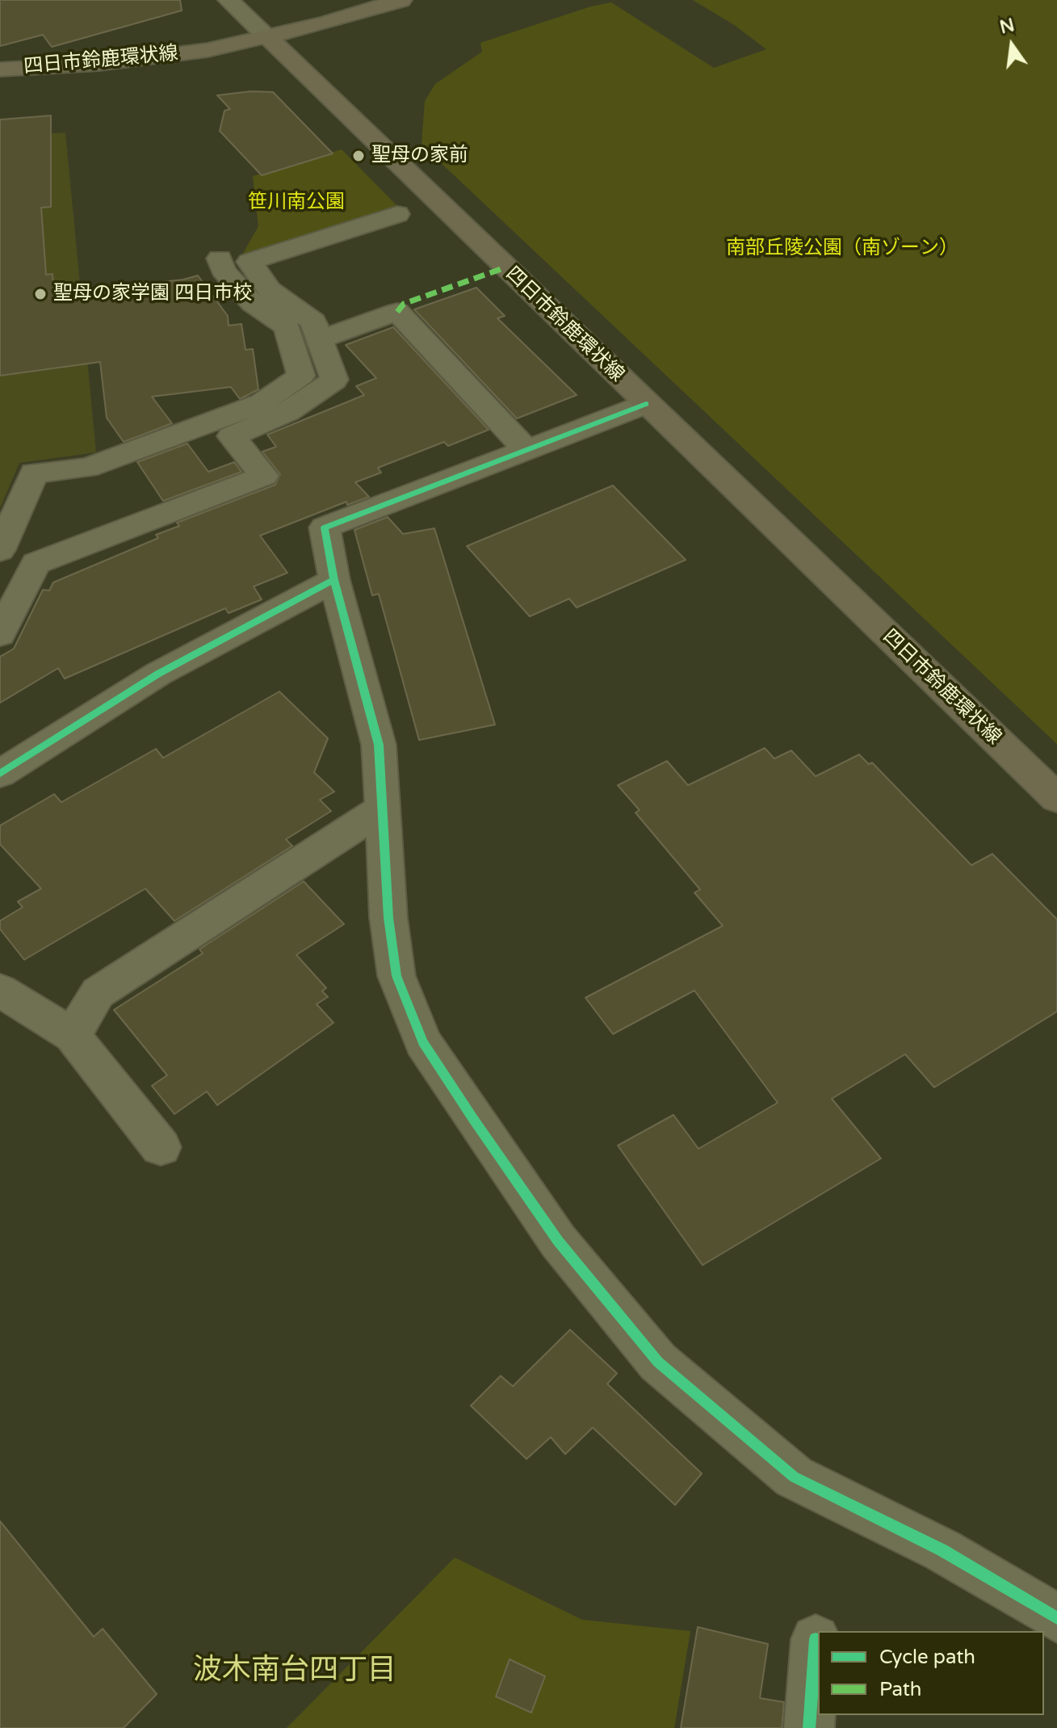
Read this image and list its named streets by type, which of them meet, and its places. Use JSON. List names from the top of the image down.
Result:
{
  "streets": {
    "main road": ["四日市鈴鹿環状線"]
  },
  "districts": ["波木南台四丁目"],
  "parks": ["笹川南公園", "南部丘陵公園（南ゾーン）"],
  "places": ["聖母の家前", "聖母の家学園 四日市校"],
  "legend": ["Cycle path", "Path"],
  "north": "top"
}
